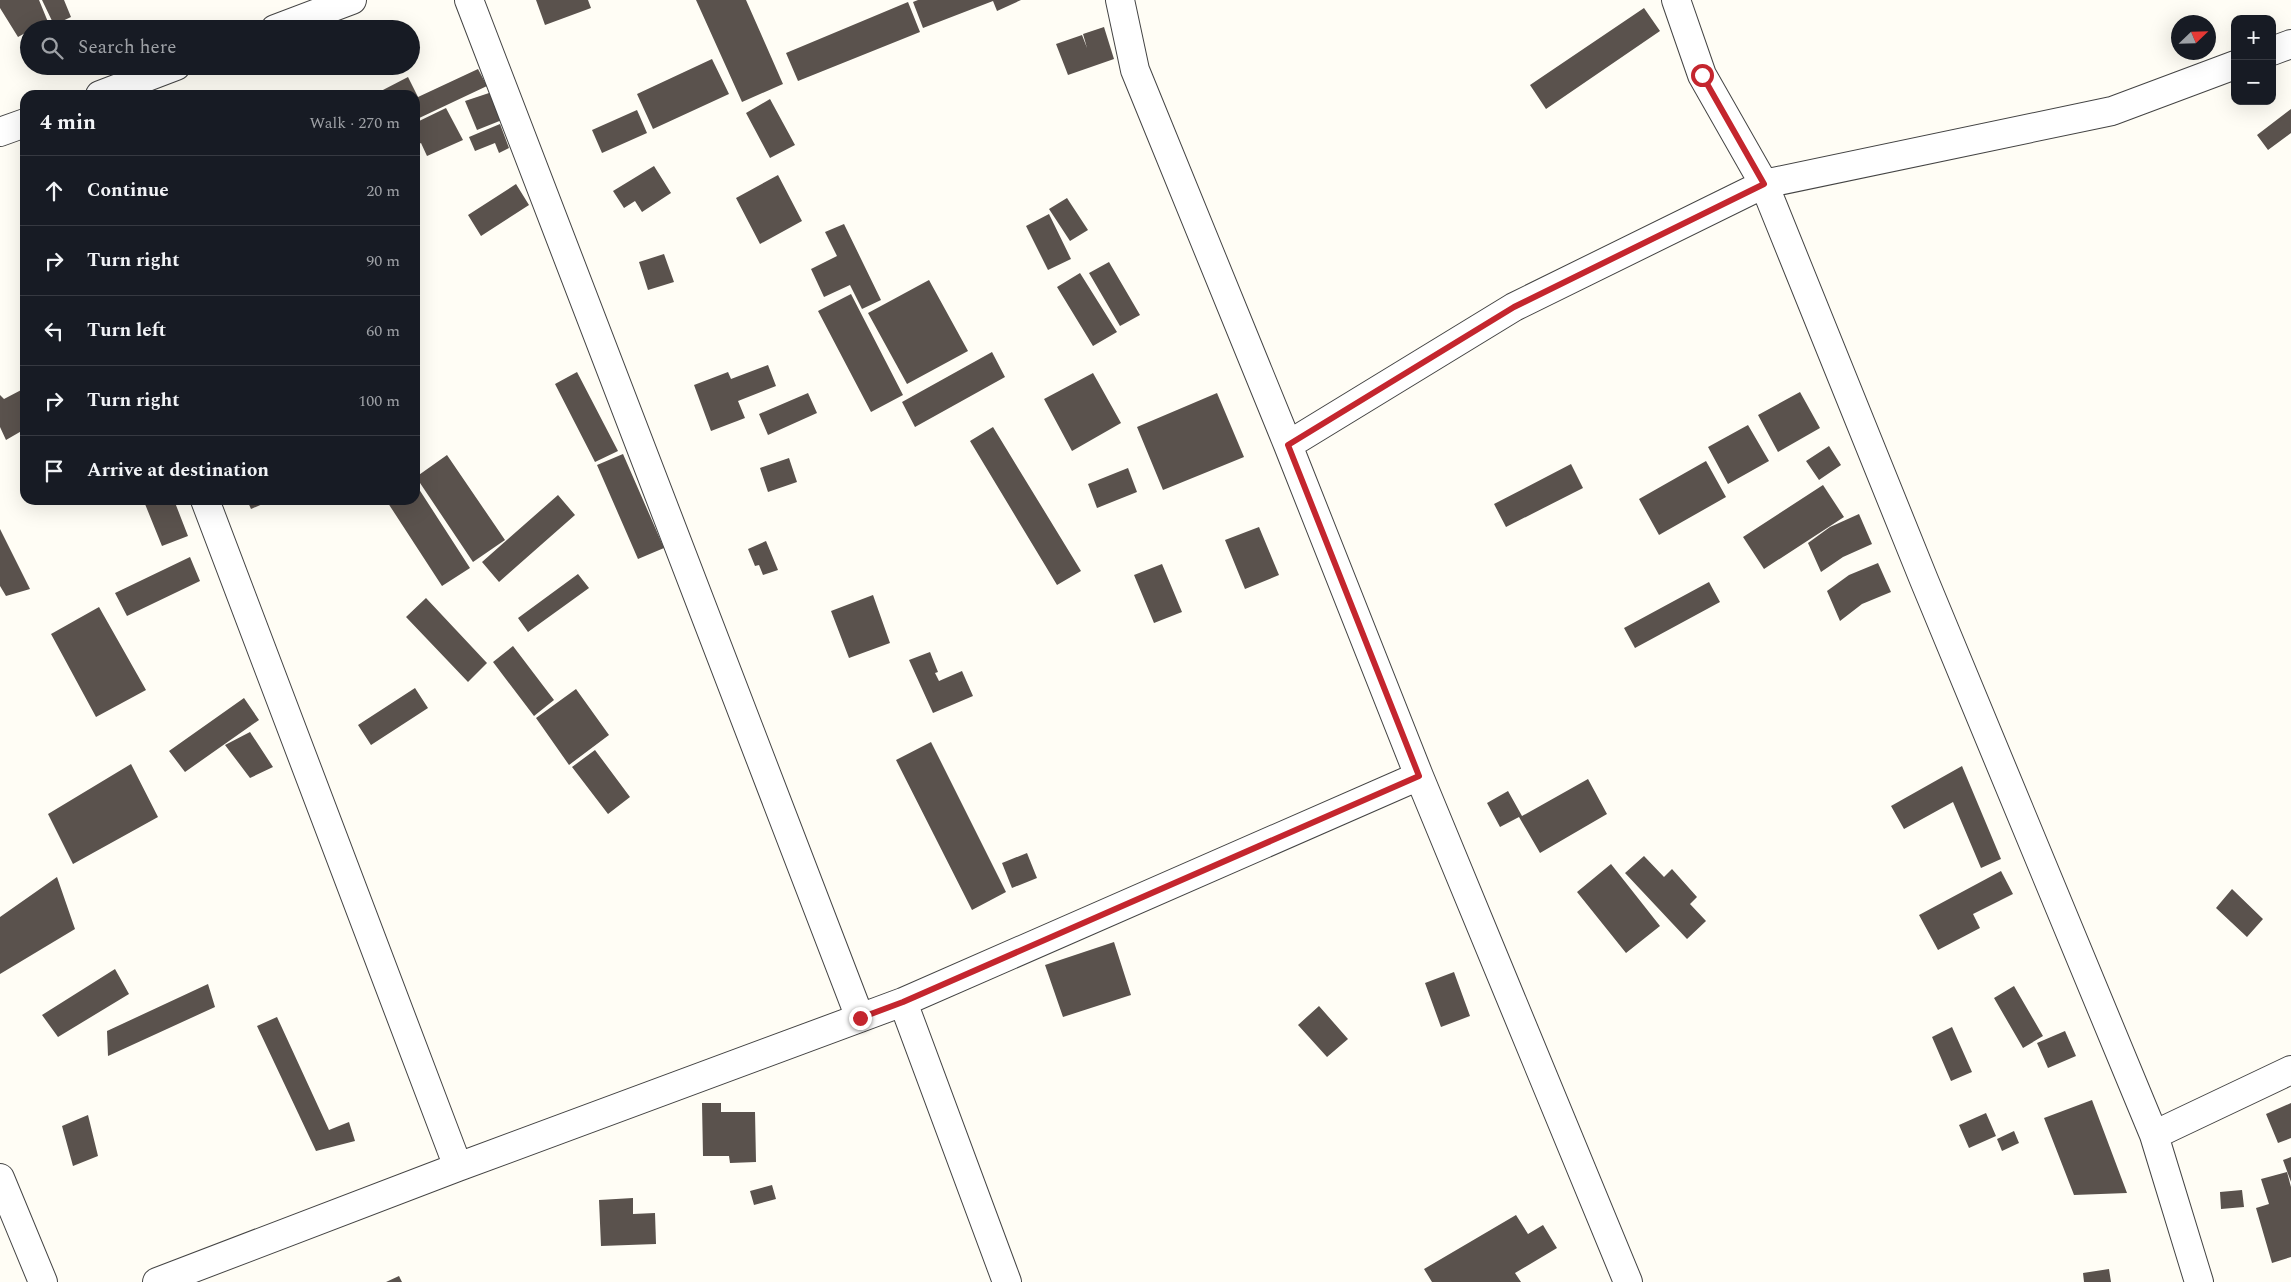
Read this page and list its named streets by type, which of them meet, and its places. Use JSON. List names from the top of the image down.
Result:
{
  "north": "top right",
  "page": {
    "map_buttons": ["+", "−"],
    "search": "Search here",
    "heading": ["4 min", "Walk · 270 m"],
    "list": [
      ["Continue", "20 m"],
      ["Turn right", "90 m"],
      ["Turn left", "60 m"],
      ["Turn right", "100 m"],
      "Arrive at destination"
    ]
  }
}
